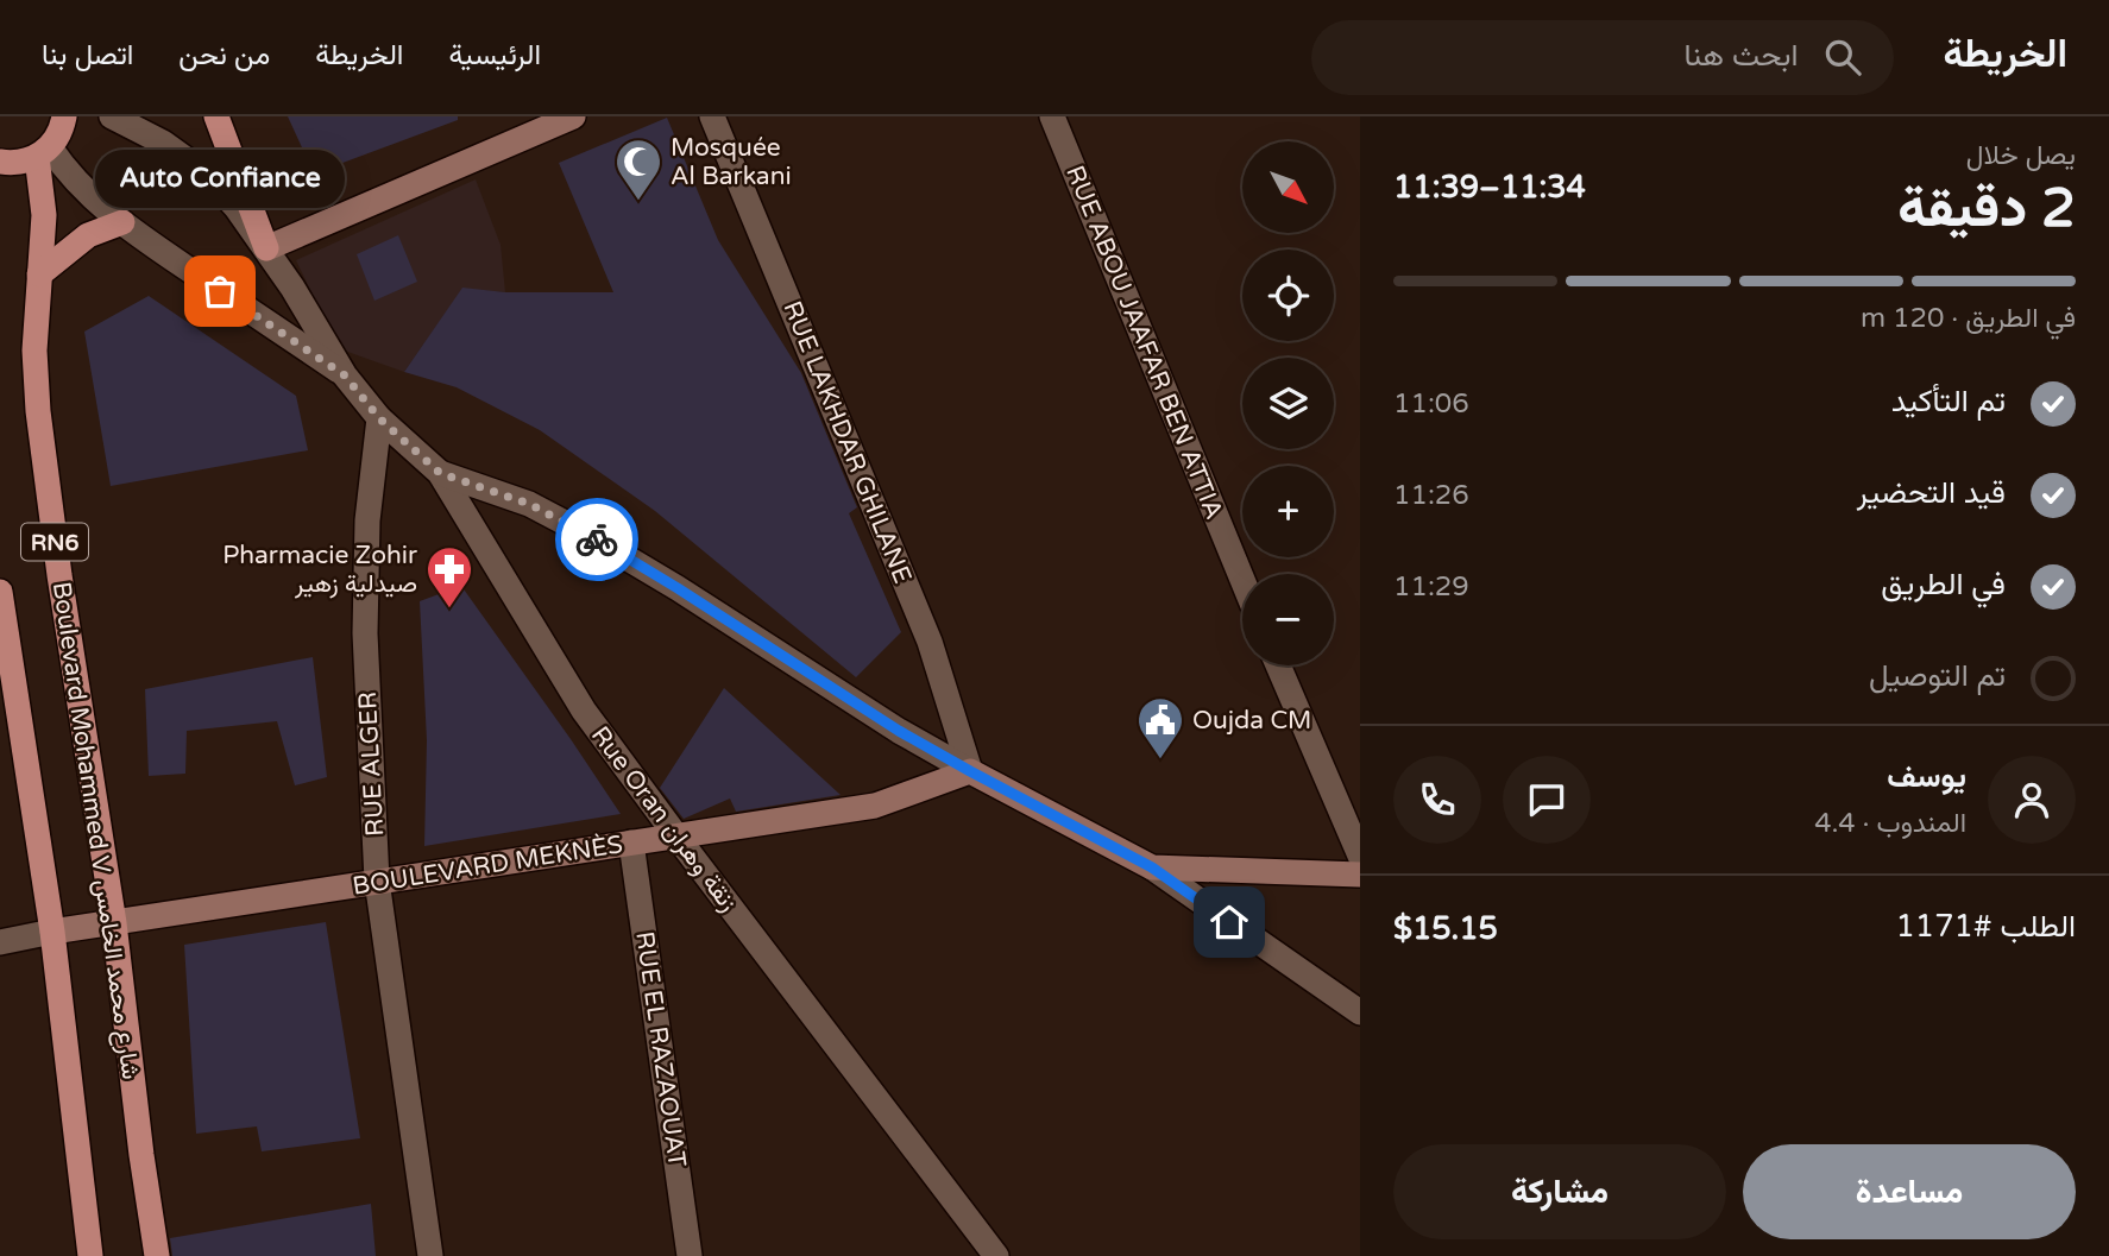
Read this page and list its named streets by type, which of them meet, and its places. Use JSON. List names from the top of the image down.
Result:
{
  "streets": {
    "main road": ["RN6", "Boulevard Mohammed V شارع محمد الخامس"],
    "street": [
      "RUE ABOU JAAFAR BEN ATTIA",
      "RUE LAKHDAR GHILANE",
      "RUE ALGER",
      "Rue Oran زنقة وهران",
      "BOULEVARD MEKNÈS",
      "RUE EL RAZAOUAT"
    ]
  },
  "crossings": [
    ["RUE LAKHDAR GHILANE", "BOULEVARD MEKNÈS"],
    ["RUE ALGER", "Rue Oran زنقة وهران"],
    ["RUE ALGER", "BOULEVARD MEKNÈS"],
    ["Rue Oran زنقة وهران", "BOULEVARD MEKNÈS"],
    ["Boulevard Mohammed V شارع محمد الخامس", "BOULEVARD MEKNÈS"],
    ["BOULEVARD MEKNÈS", "RUE EL RAZAOUAT"]
  ],
  "places": {
    "mosque": ["Mosquée Al Barkani"],
    "other": ["Auto Confiance"],
    "pharmacy": ["Pharmacie Zohir صيدلية زهير"],
    "public building": ["Oujda CM"]
  },
  "north": "bottom right",
  "page": {
    "header": "الخريطة",
    "search": "ابحث هنا",
    "nav": [
      "الرئيسية",
      "الخريطة",
      "من نحن",
      "اتصل بنا"
    ],
    "heading": ["2 دقيقة", "يصل خلال", "11:34–11:39"],
    "panel": [
      "يوسف",
      "المندوب · 4.4",
      "الطلب #1171",
      "$15.15"
    ],
    "map_buttons": ["+", "−"],
    "bubble": "Auto Confiance",
    "bar": "في الطريق · 120 m",
    "list": [
      ["تم التأكيد", "11:06"],
      ["قيد التحضير", "11:26"],
      ["في الطريق", "11:29"],
      "تم التوصيل"
    ],
    "buttons": ["مساعدة", "مشاركة"]
  }
}
